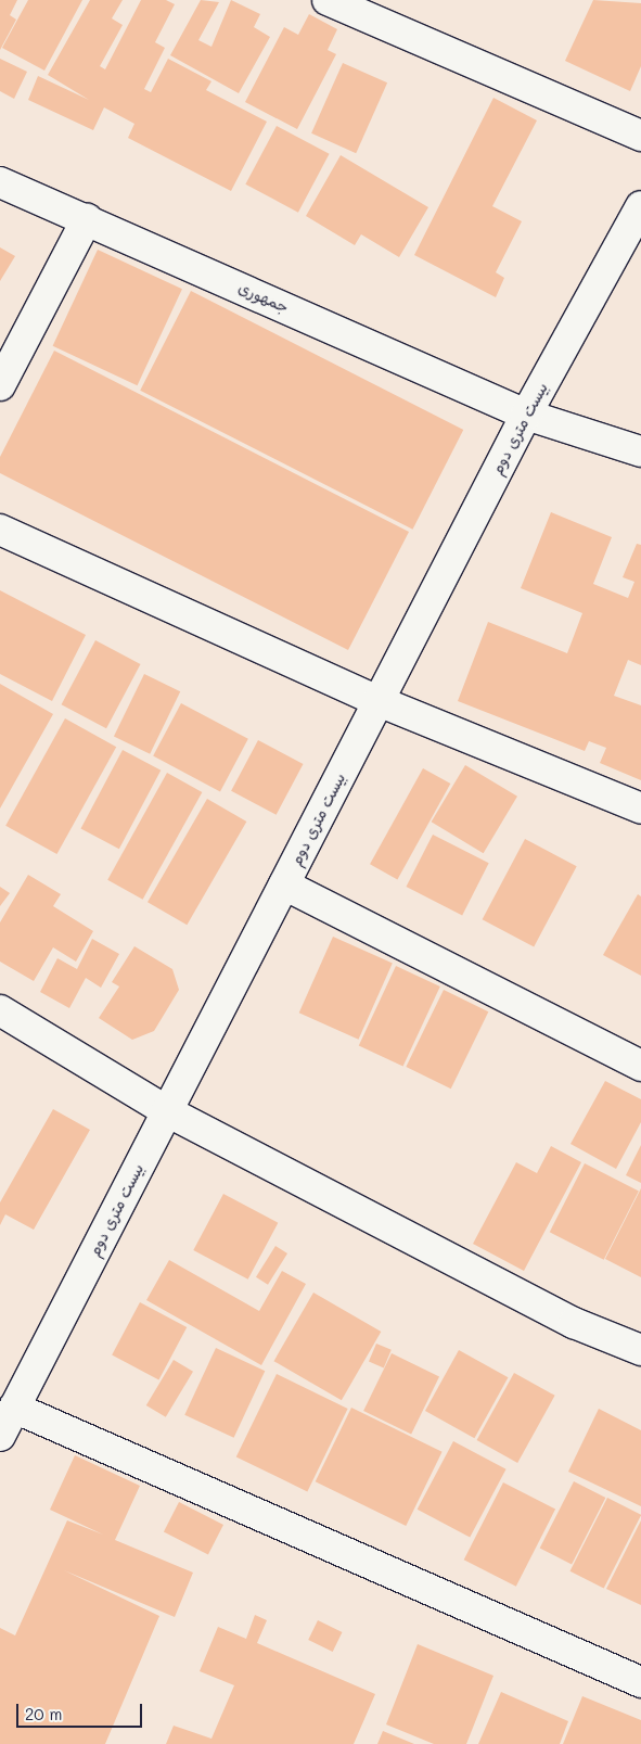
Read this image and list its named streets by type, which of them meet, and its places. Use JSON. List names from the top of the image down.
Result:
{
  "streets": {
    "street": ["جمهوری", "بیست متری دوم"]
  },
  "crossings": [
    ["جمهوری", "بیست متری دوم"]
  ],
  "scale_bar": "20 m"
}
